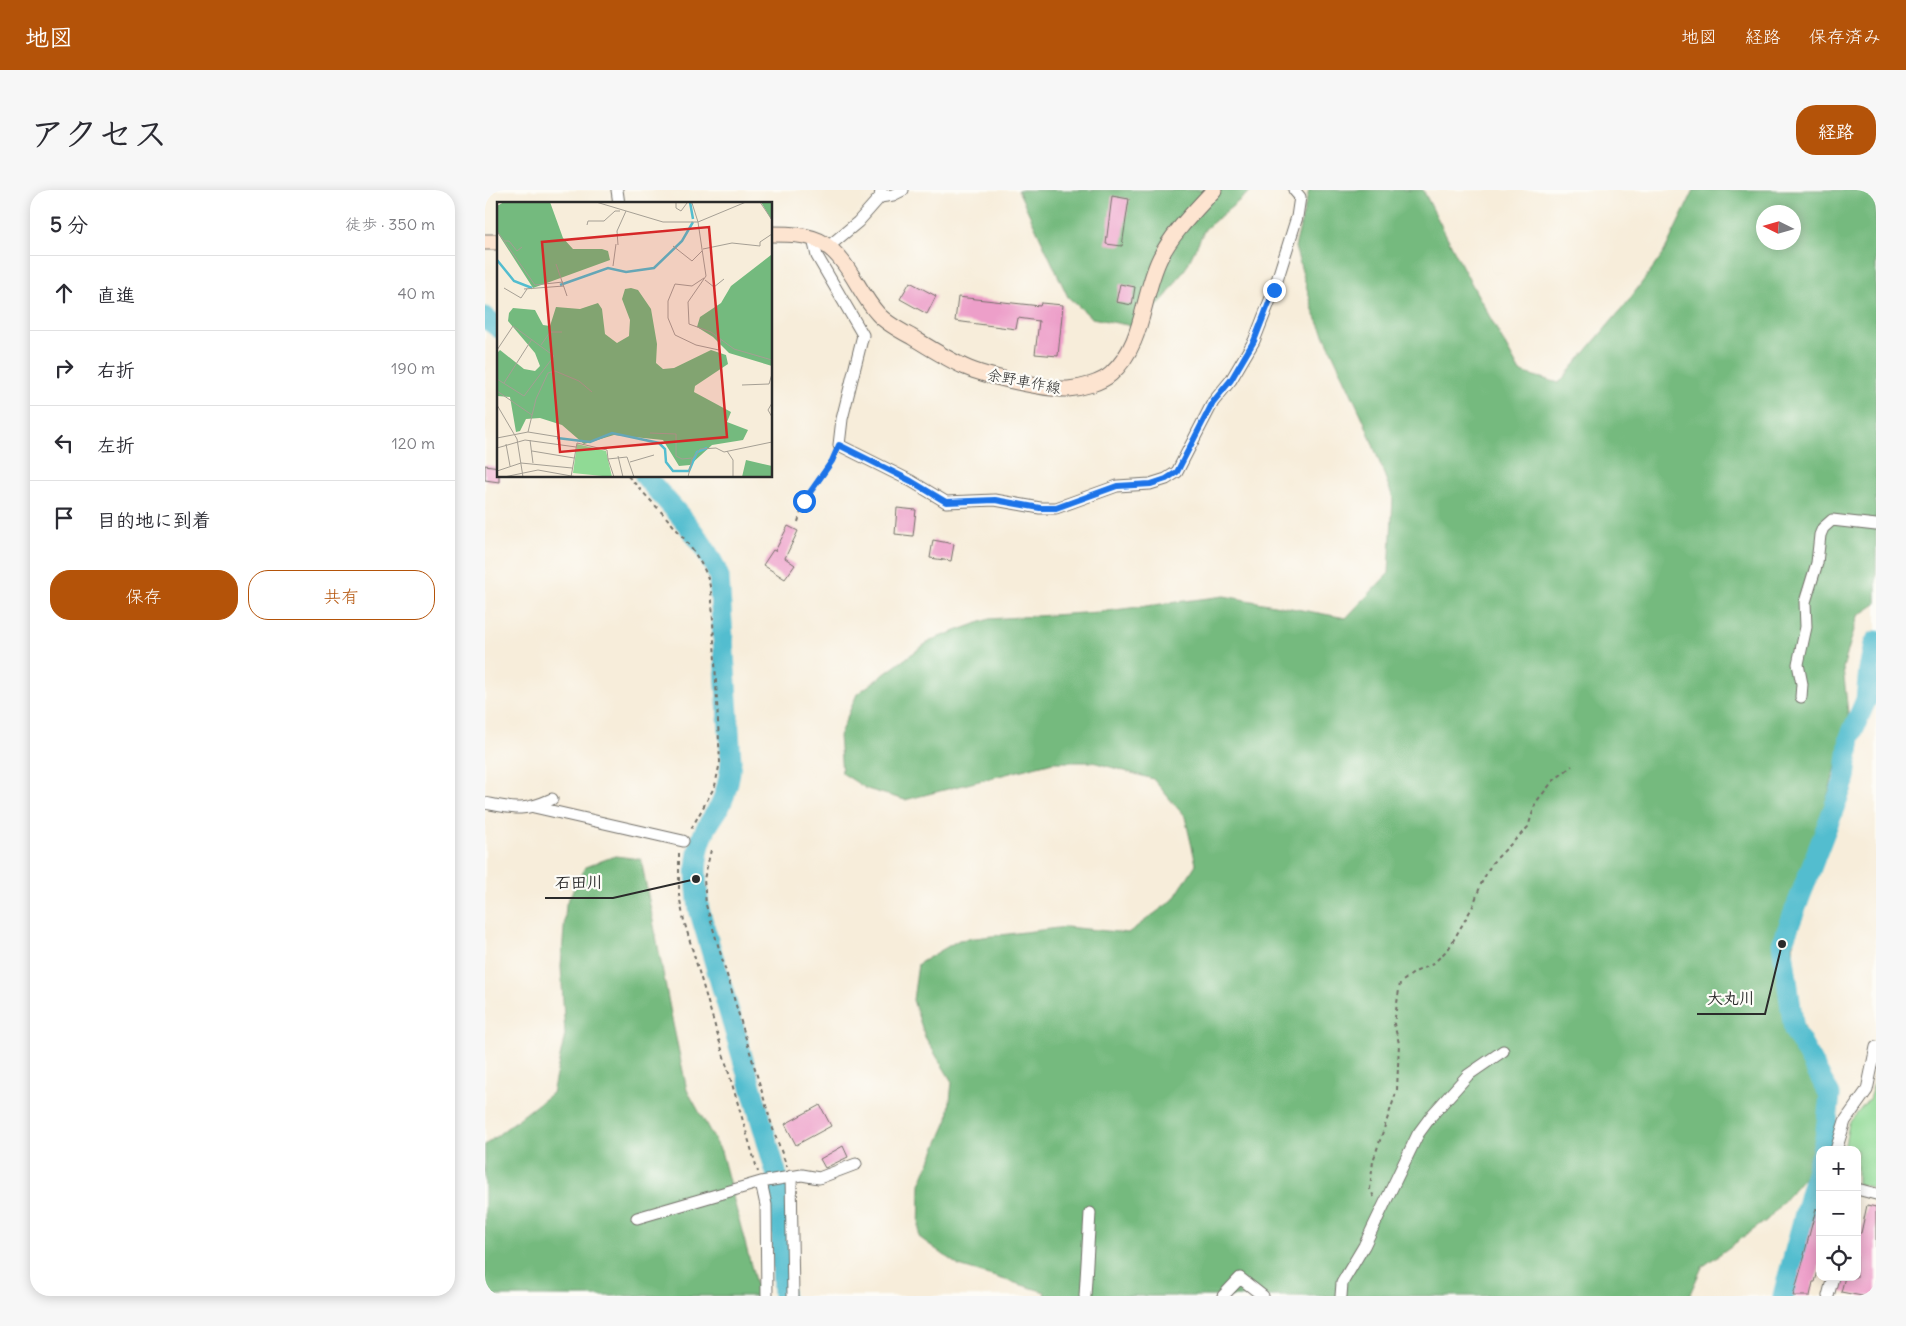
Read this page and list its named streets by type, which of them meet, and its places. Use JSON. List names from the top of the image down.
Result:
{
  "streets": {
    "main road": ["余野車作線"]
  },
  "places": ["石田川", "大丸川"],
  "north": "left",
  "page": {
    "header": "地図",
    "nav": ["地図", "経路", "保存済み"],
    "title": "アクセス",
    "buttons": [
      "経路",
      ["保存", "共有"]
    ],
    "heading": ["5 分", "徒歩 · 350 m"],
    "list": [
      ["直進", "40 m"],
      ["右折", "190 m"],
      ["左折", "120 m"],
      "目的地に到着"
    ],
    "map_buttons": ["+", "−"]
  }
}
